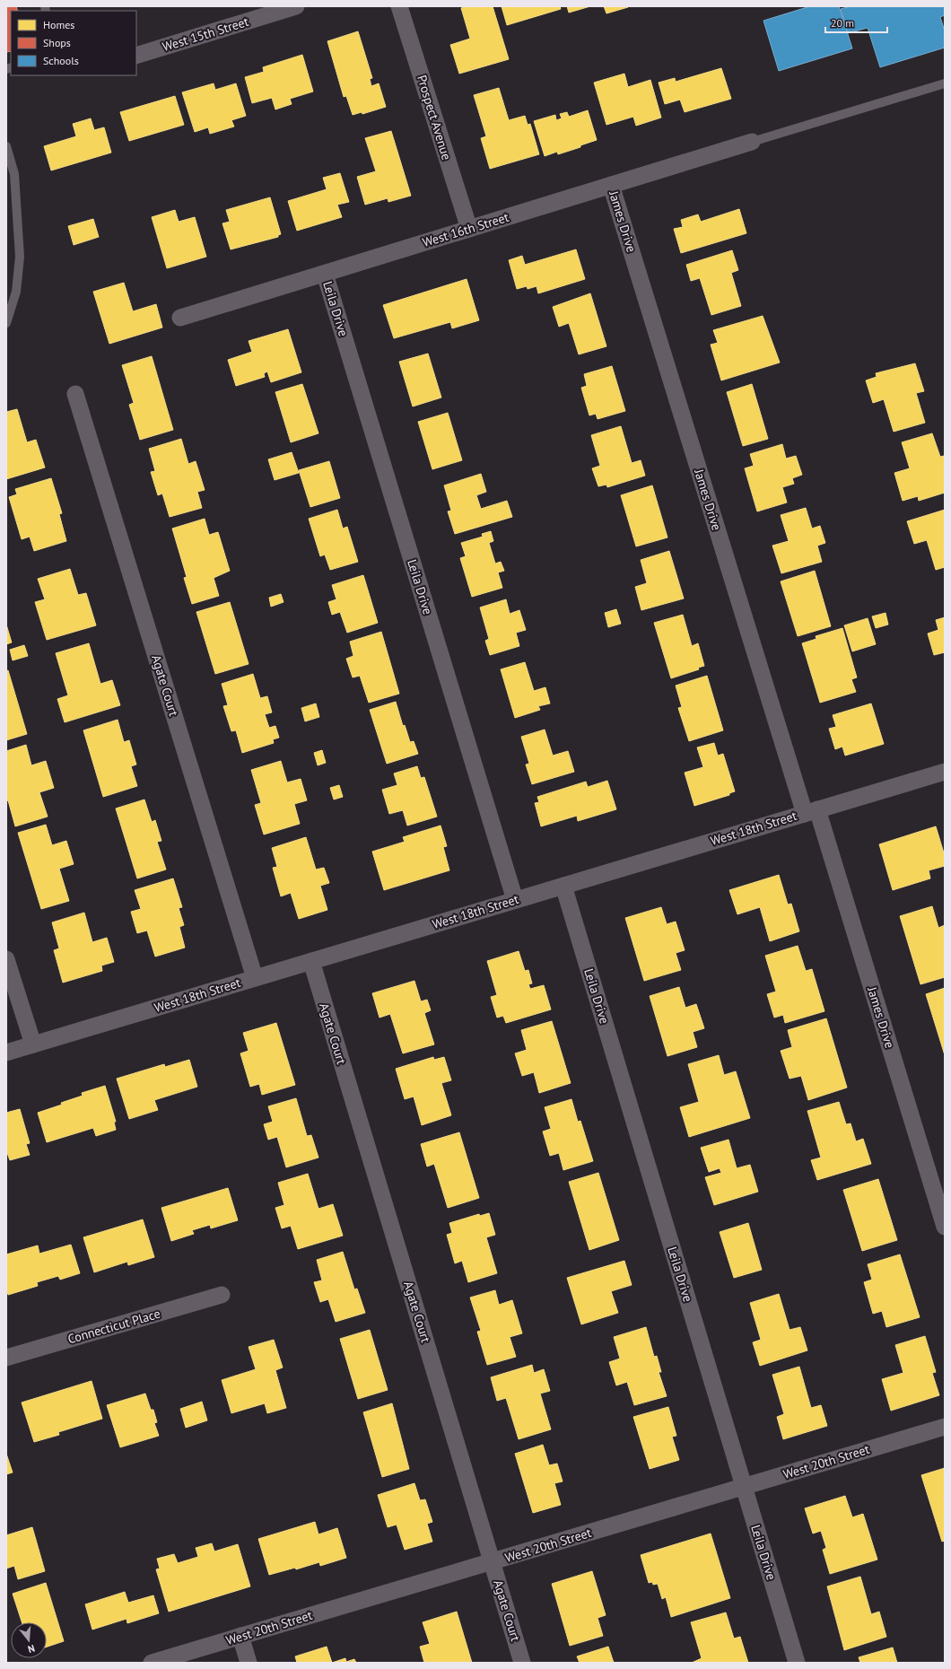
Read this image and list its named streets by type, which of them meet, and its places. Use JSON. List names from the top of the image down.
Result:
{
  "streets": {
    "street": [
      "West 15th Street",
      "Prospect Avenue",
      "James Drive",
      "West 16th Street",
      "Leila Drive",
      "Agate Court",
      "West 18th Street",
      "Connecticut Place",
      "West 20th Street"
    ]
  },
  "crossings": [
    ["Prospect Avenue", "West 16th Street"],
    ["James Drive", "West 16th Street"],
    ["James Drive", "West 18th Street"],
    ["West 16th Street", "Leila Drive"],
    ["Leila Drive", "West 18th Street"],
    ["Leila Drive", "West 20th Street"],
    ["Agate Court", "West 18th Street"],
    ["Agate Court", "West 20th Street"]
  ],
  "legend": ["Homes", "Shops", "Schools"],
  "scale_bar": "20 m",
  "north": "bottom"
}
